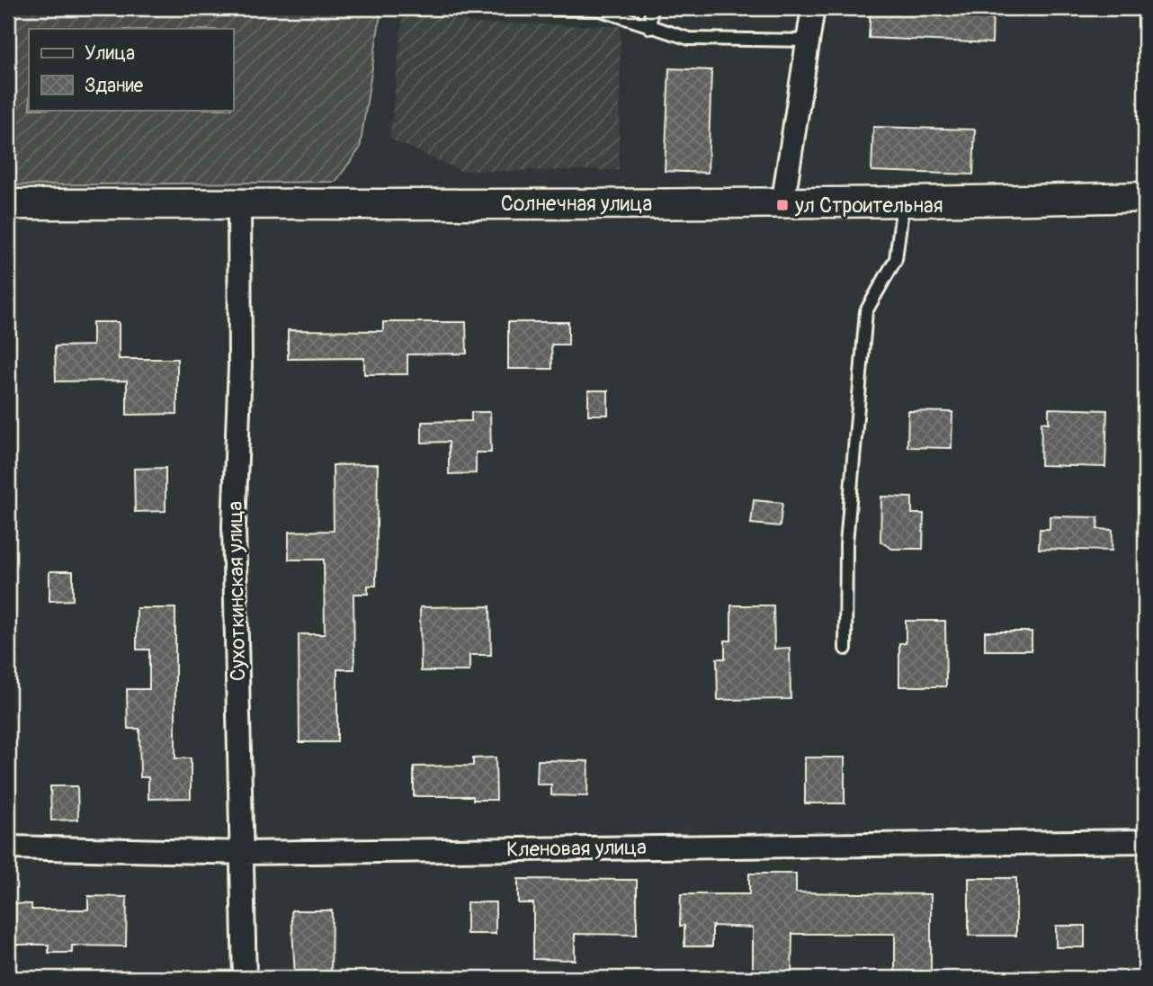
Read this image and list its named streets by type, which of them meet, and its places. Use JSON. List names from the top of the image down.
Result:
{
  "streets": {
    "street": ["Солнечная улица", "Сухоткинская улица", "Кленовая улица"]
  },
  "crossings": [
    ["Солнечная улица", "Сухоткинская улица"],
    ["Сухоткинская улица", "Кленовая улица"]
  ],
  "places": {
    "transit": ["ул Строительная"]
  },
  "legend": ["Улица", "Здание"]
}
